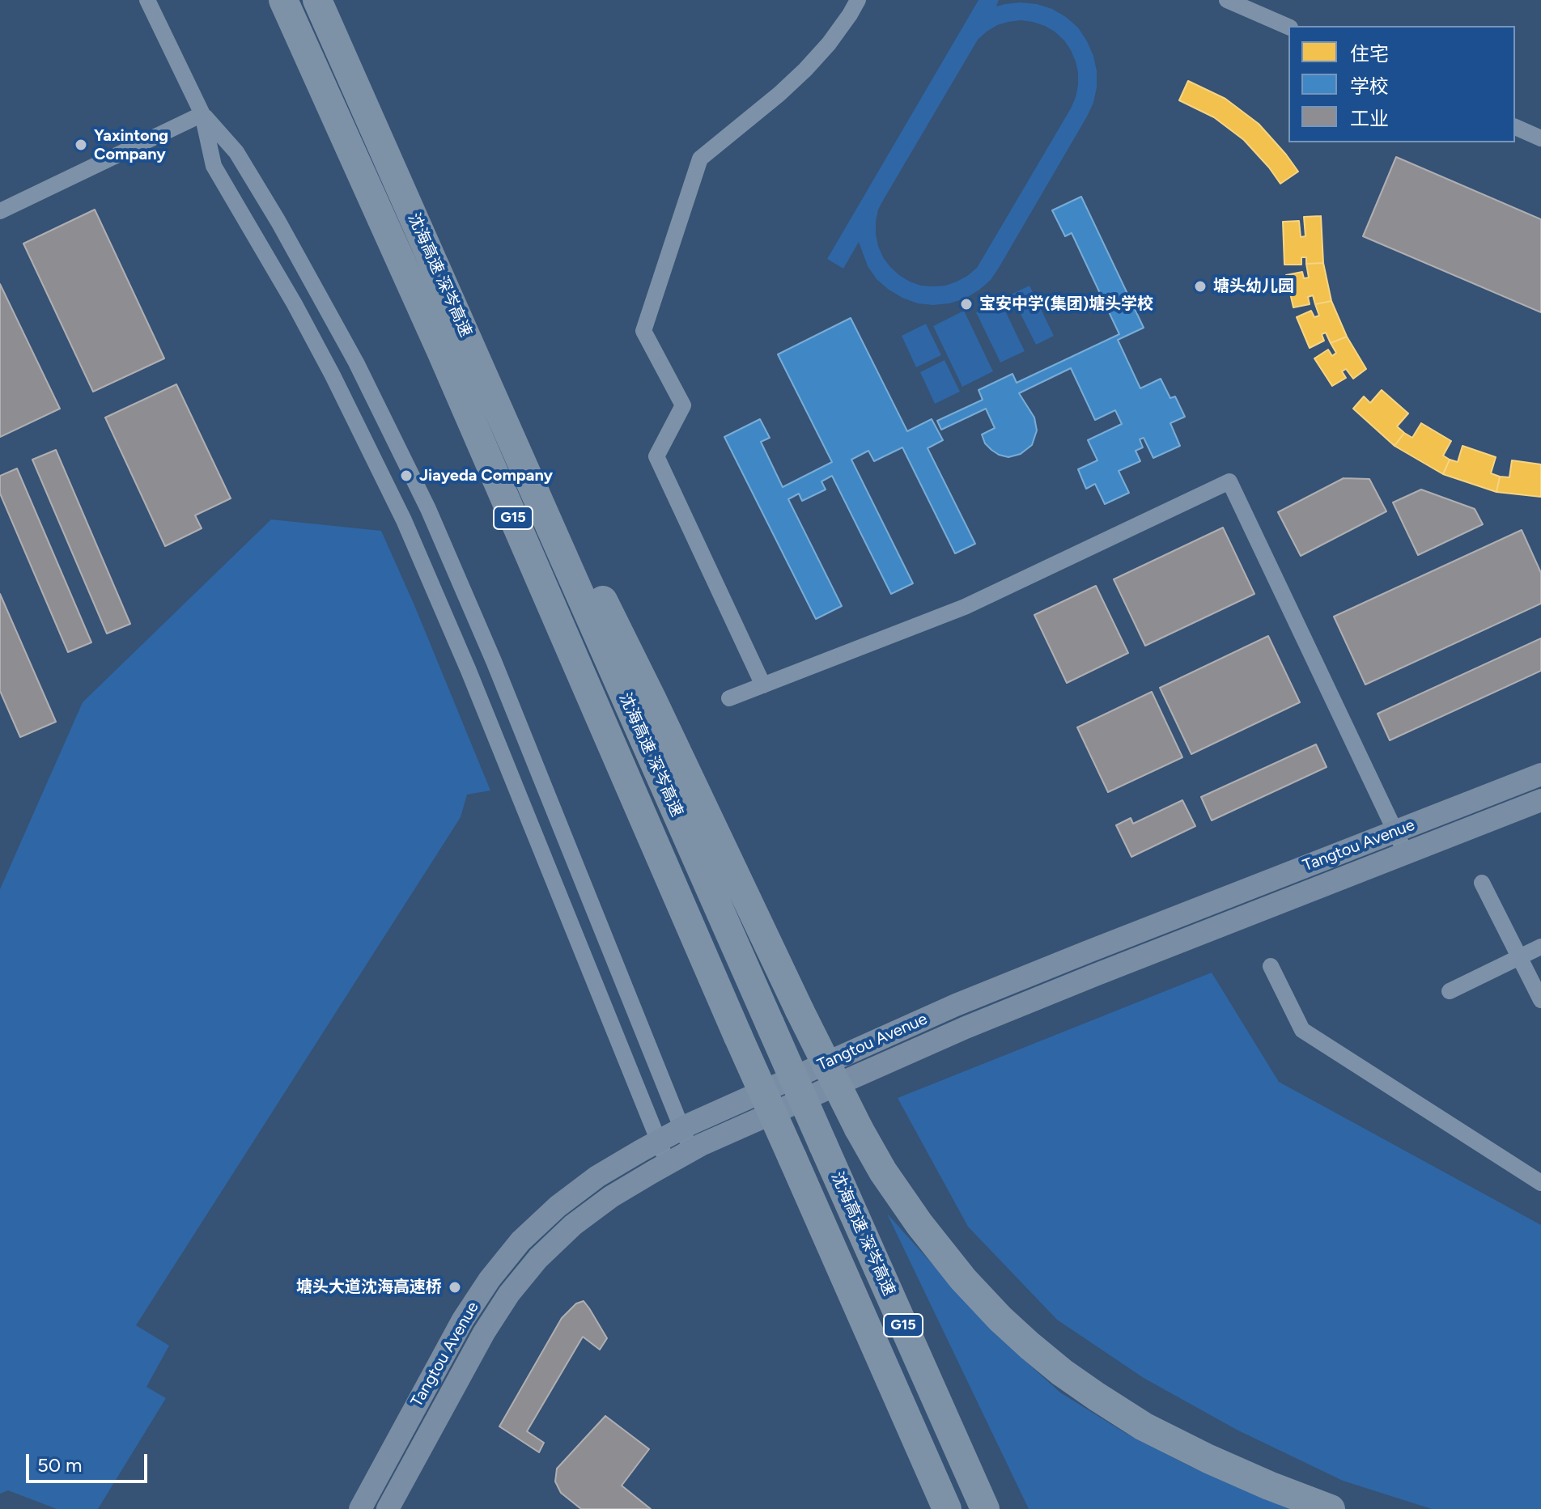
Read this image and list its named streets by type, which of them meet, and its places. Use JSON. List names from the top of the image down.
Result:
{
  "streets": {
    "highway": ["沈海高速 深岑高速", "G15"],
    "main road": ["Tangtou Avenue"]
  },
  "places": [
    "Yaxintong Company",
    "塘头幼儿园",
    "宝安中学(集团)塘头学校",
    "Jiayeda Company",
    "塘头大道沈海高速桥"
  ],
  "legend": ["住宅", "学校", "工业"],
  "scale_bar": "50 m"
}
